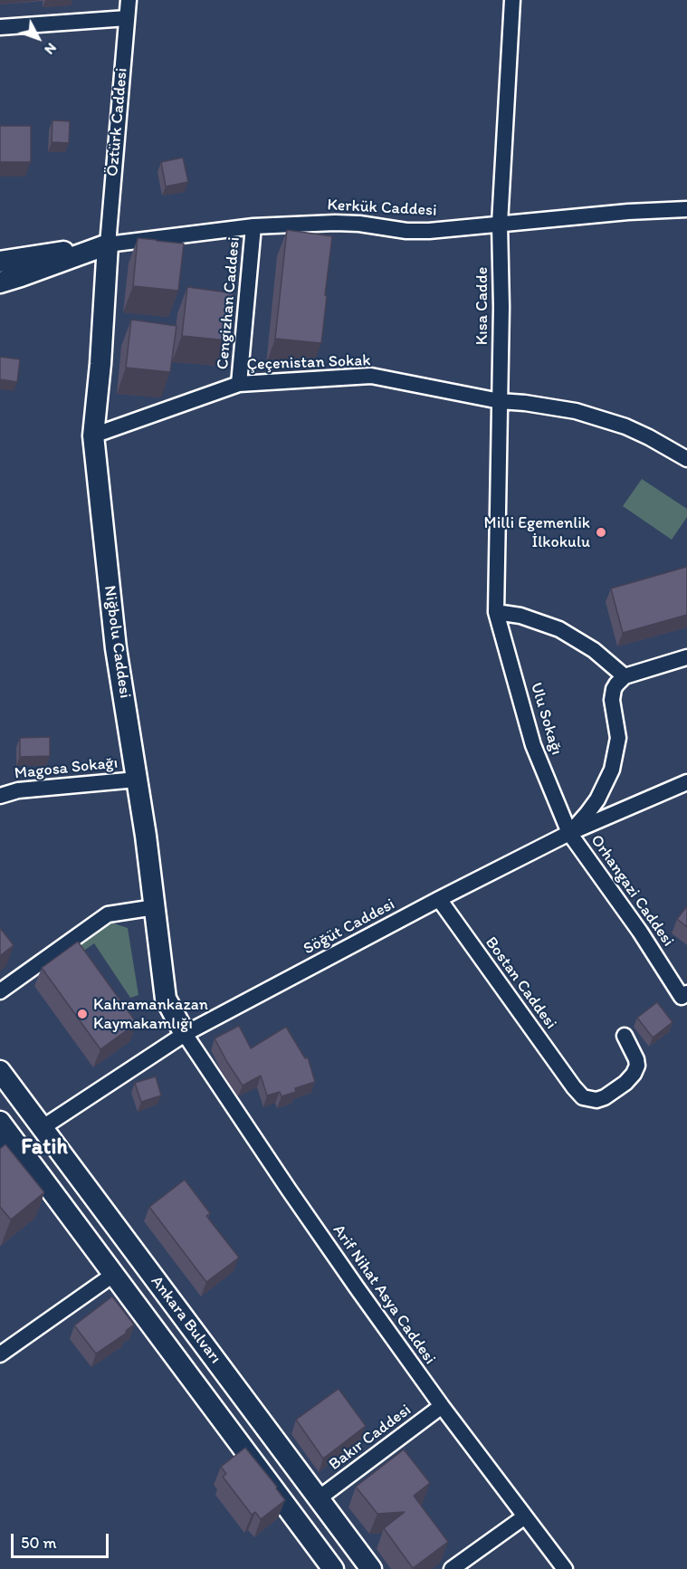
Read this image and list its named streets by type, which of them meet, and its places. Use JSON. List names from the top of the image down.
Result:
{
  "streets": {
    "main road": ["Niğbolu Caddesi", "Ankara Bulvarı"],
    "street": [
      "Öztürk Caddesi",
      "Kerkük Caddesi",
      "Cengizhan Caddesi",
      "Kısa Cadde",
      "Çeçenistan Sokak",
      "Ulu Sokağı",
      "Magosa Sokağı",
      "Orhangazi Caddesi",
      "Söğüt Caddesi",
      "Bostan Caddesi",
      "Arif Nihat Asya Caddesi",
      "Bakır Caddesi"
    ]
  },
  "crossings": [
    ["Öztürk Caddesi", "Kerkük Caddesi"],
    ["Öztürk Caddesi", "Niğbolu Caddesi"],
    ["Kerkük Caddesi", "Cengizhan Caddesi"],
    ["Kerkük Caddesi", "Kısa Cadde"],
    ["Kerkük Caddesi", "Niğbolu Caddesi"],
    ["Cengizhan Caddesi", "Çeçenistan Sokak"],
    ["Kısa Cadde", "Çeçenistan Sokak"],
    ["Kısa Cadde", "Ulu Sokağı"],
    ["Çeçenistan Sokak", "Niğbolu Caddesi"],
    ["Niğbolu Caddesi", "Magosa Sokağı"],
    ["Niğbolu Caddesi", "Söğüt Caddesi"],
    ["Niğbolu Caddesi", "Arif Nihat Asya Caddesi"],
    ["Ulu Sokağı", "Orhangazi Caddesi"],
    ["Ulu Sokağı", "Söğüt Caddesi"],
    ["Orhangazi Caddesi", "Söğüt Caddesi"],
    ["Söğüt Caddesi", "Bostan Caddesi"],
    ["Söğüt Caddesi", "Arif Nihat Asya Caddesi"],
    ["Söğüt Caddesi", "Ankara Bulvarı"],
    ["Arif Nihat Asya Caddesi", "Bakır Caddesi"],
    ["Ankara Bulvarı", "Bakır Caddesi"]
  ],
  "districts": ["Fatih"],
  "places": ["Milli Egemenlik İlkokulu", "Kahramankazan Kaymakamlığı"],
  "scale_bar": "50 m",
  "north": "bottom right"
}
